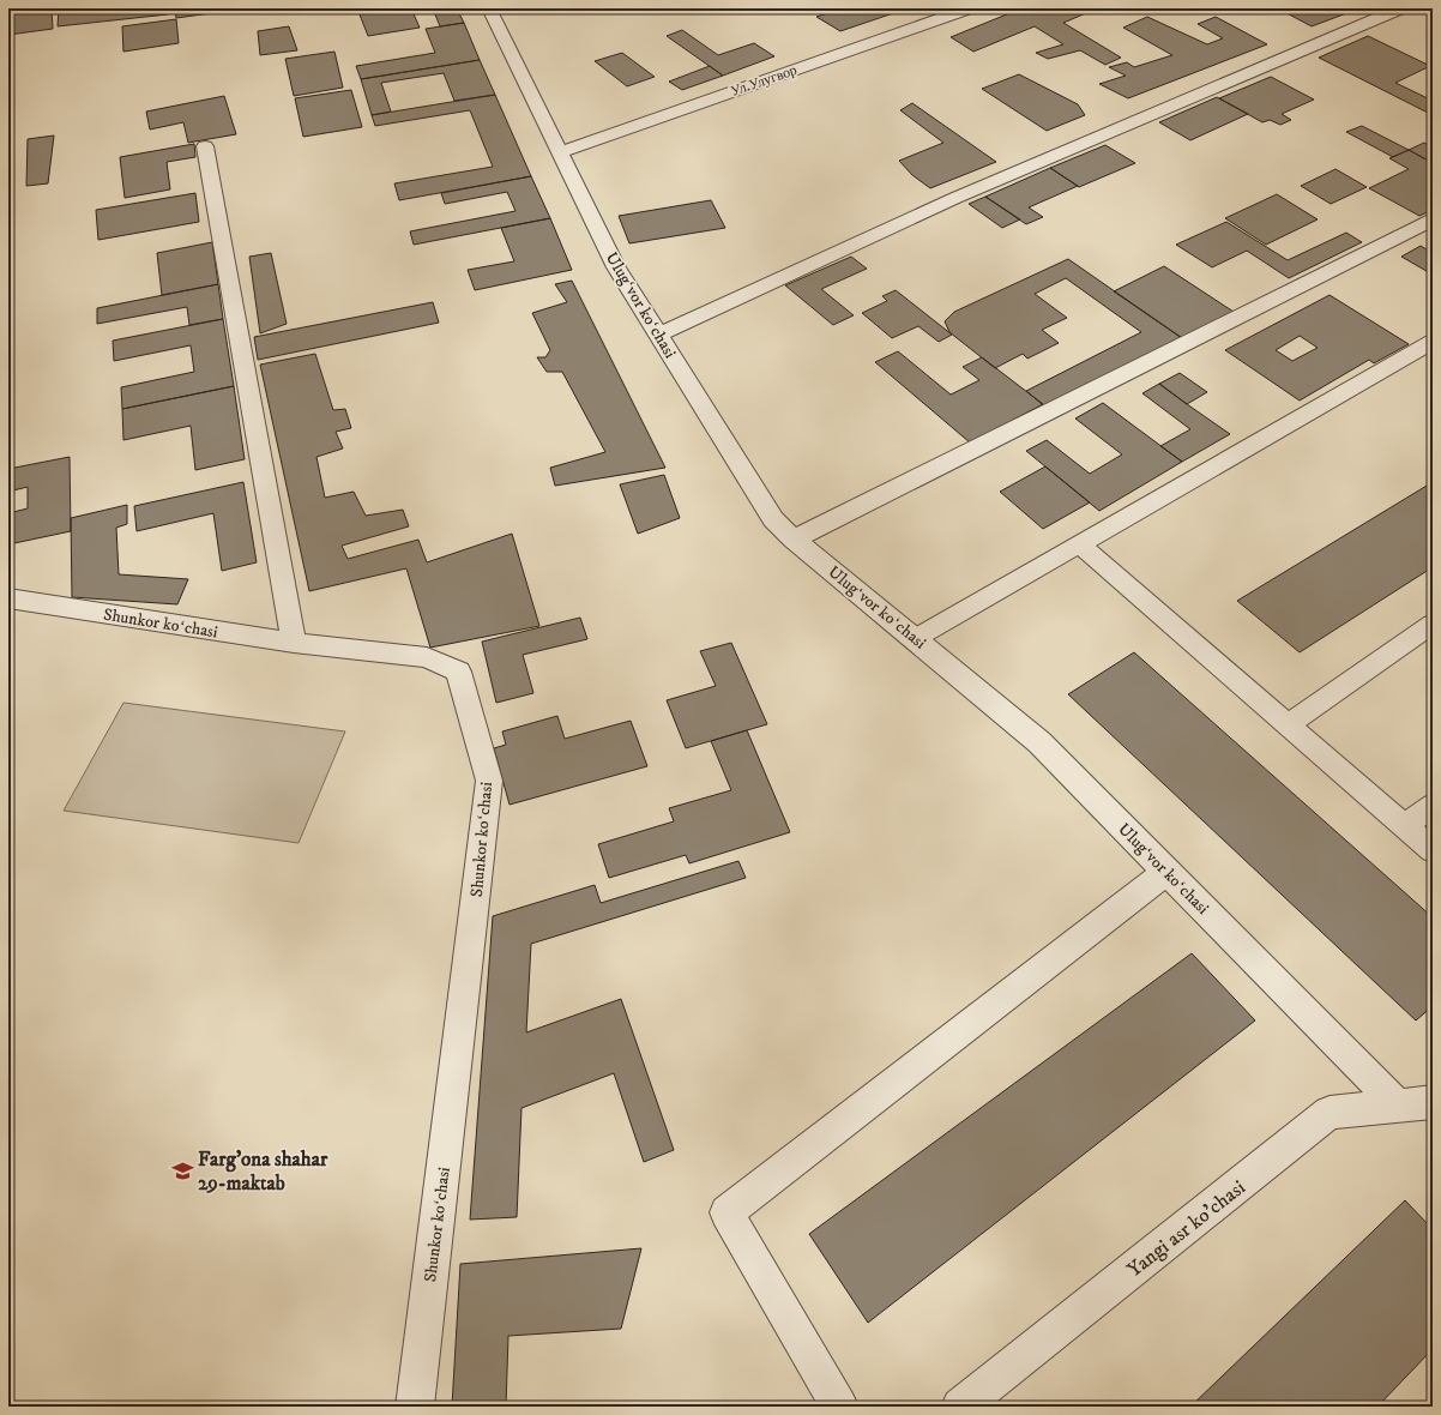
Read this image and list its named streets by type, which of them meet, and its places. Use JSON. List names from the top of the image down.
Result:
{
  "streets": {
    "street": [
      "Ул.Улугвор",
      "Ulugʻvor koʻchasi",
      "Shunkor koʻchasi",
      "Yangi asr ko'chasi"
    ]
  },
  "crossings": [
    ["Ул.Улугвор", "Ulugʻvor koʻchasi"],
    ["Ulugʻvor koʻchasi", "Yangi asr ko'chasi"]
  ],
  "places": {
    "school or university": ["Farg'ona shahar 29-maktab"]
  }
}
